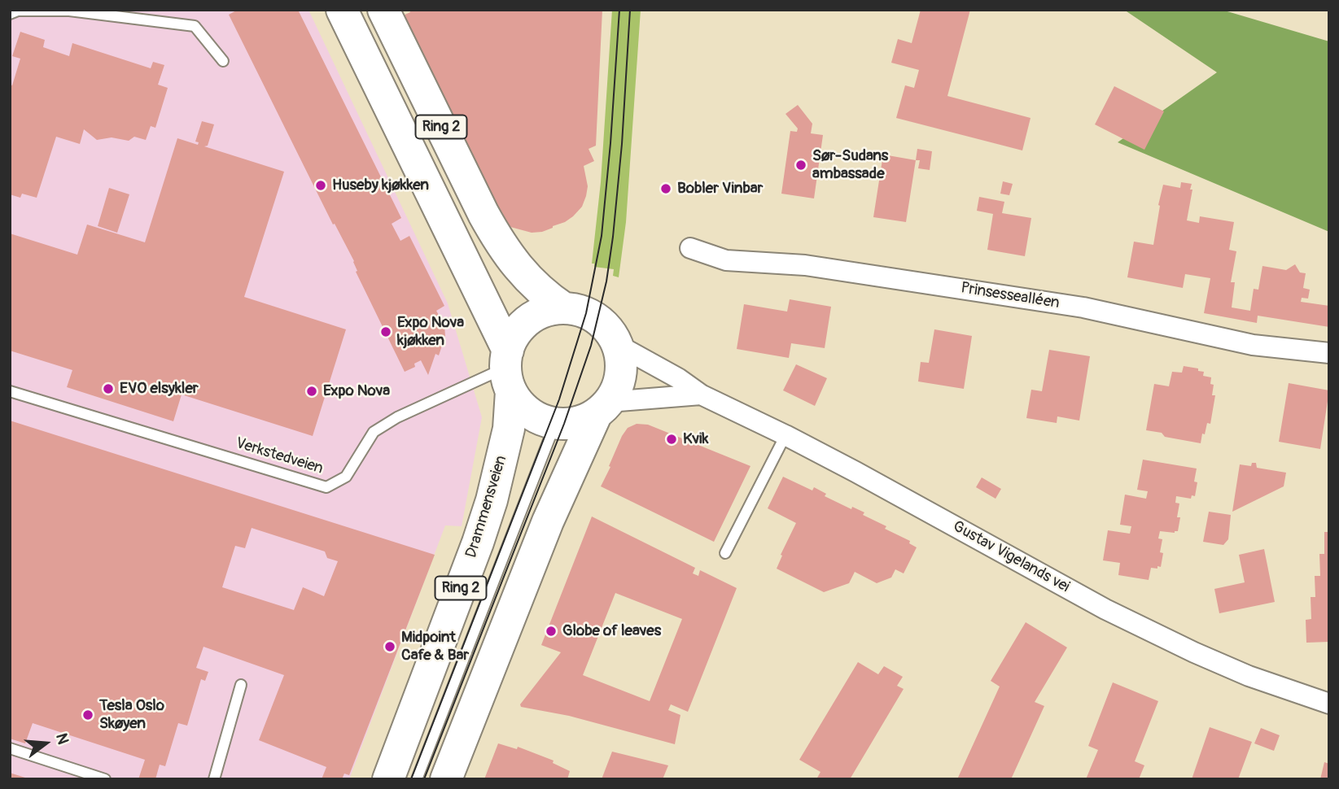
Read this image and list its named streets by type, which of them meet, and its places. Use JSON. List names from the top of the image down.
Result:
{
  "streets": {
    "main road": ["Ring 2", "Drammensveien"],
    "street": ["Prinsessealléen", "Gustav Vigelands vei"],
    "lane": ["Verkstedveien"]
  },
  "crossings": [
    ["Ring 2", "Verkstedveien"],
    ["Ring 2", "Drammensveien"],
    ["Ring 2", "Gustav Vigelands vei"],
    ["Verkstedveien", "Drammensveien"],
    ["Verkstedveien", "Gustav Vigelands vei"],
    ["Drammensveien", "Gustav Vigelands vei"]
  ],
  "places": [
    "Sør-Sudans ambassade",
    "Huseby kjøkken",
    "Bobler Vinbar",
    "Expo Nova kjøkken",
    "EVO elsykler",
    "Expo Nova",
    "Kvik",
    "Globe of leaves",
    "Midpoint Cafe & Bar",
    "Tesla Oslo Skøyen"
  ],
  "north": "right"
}
